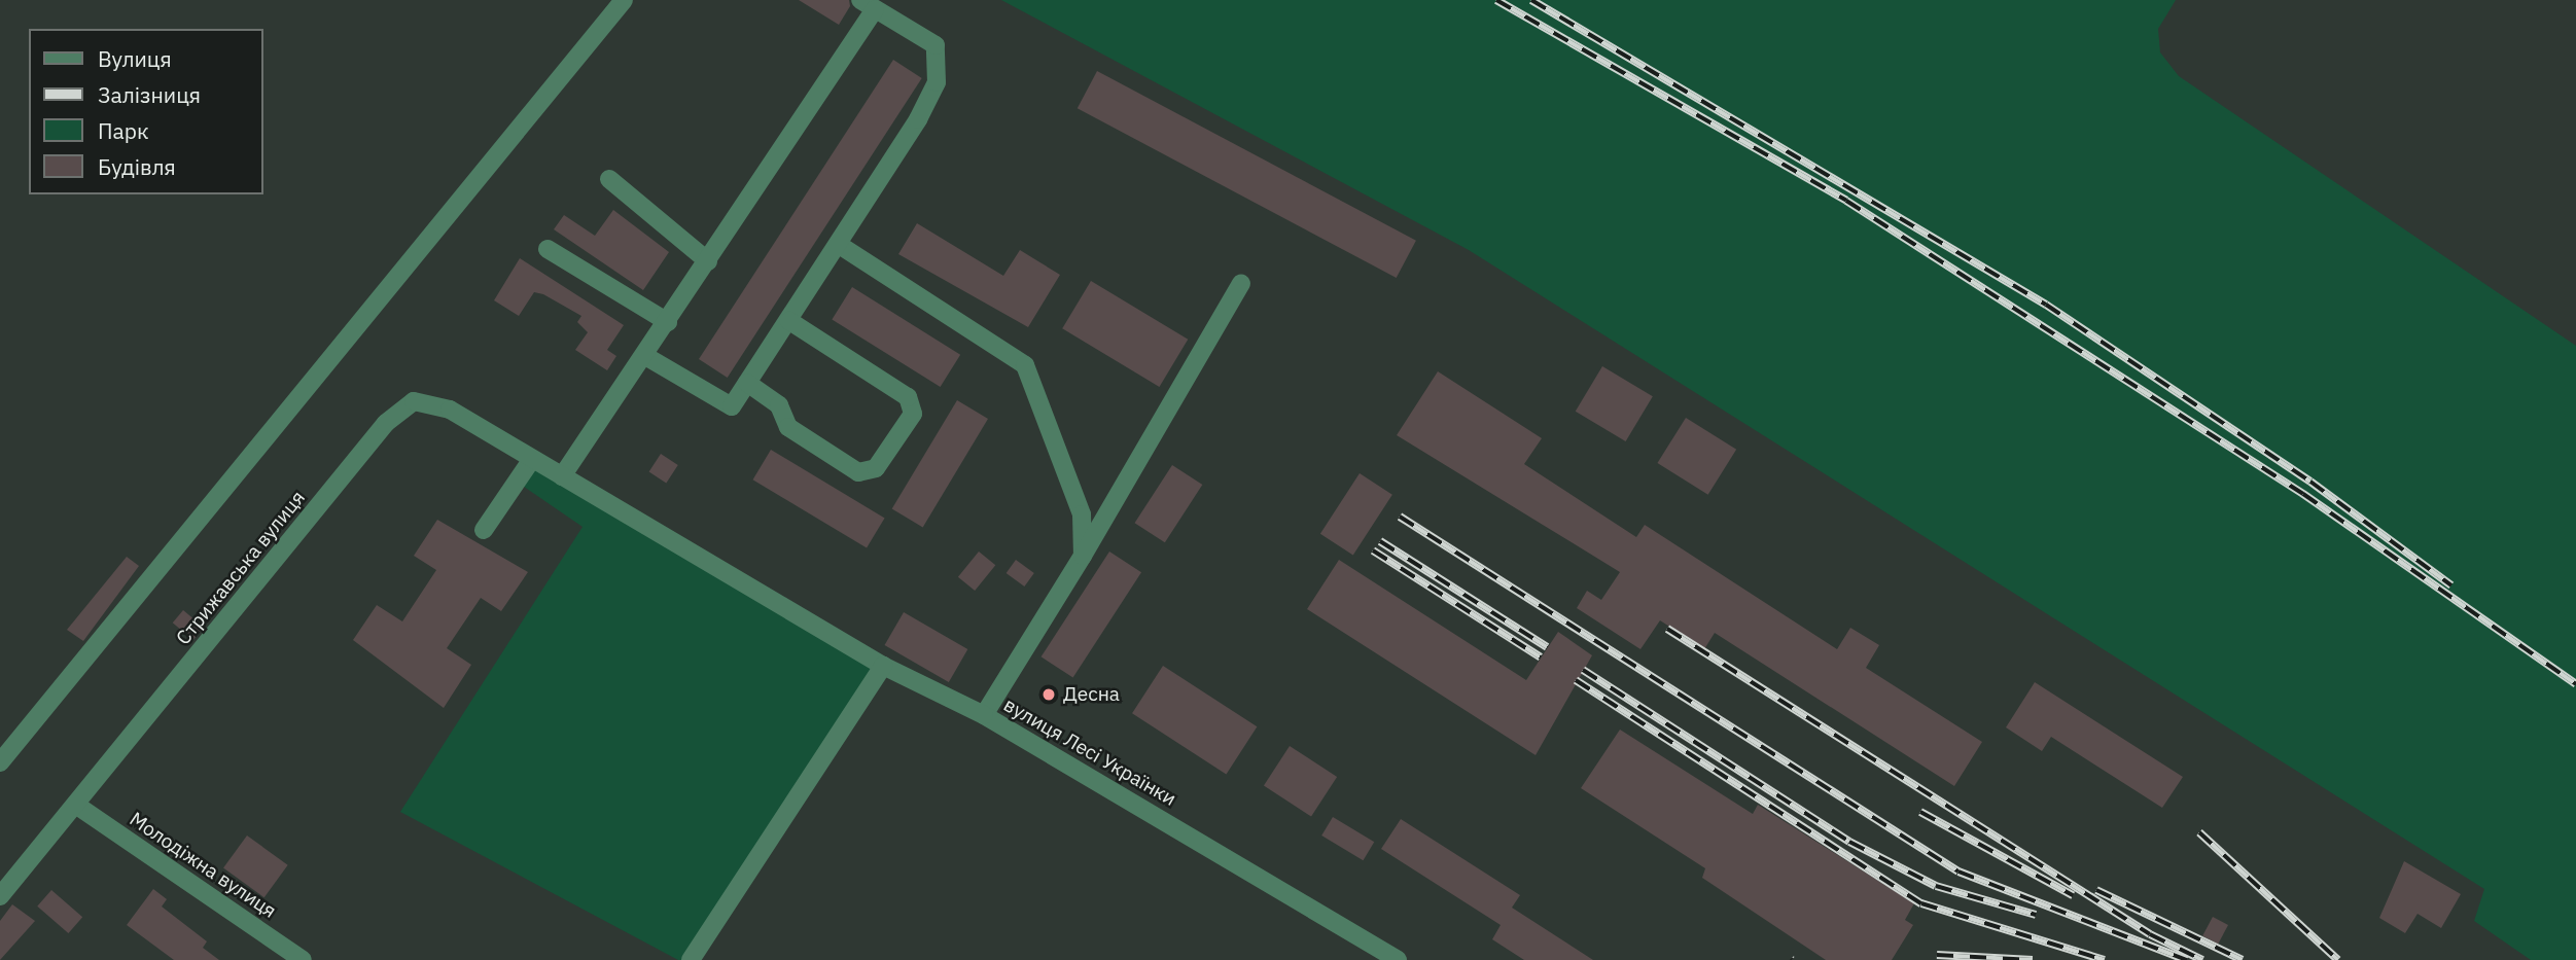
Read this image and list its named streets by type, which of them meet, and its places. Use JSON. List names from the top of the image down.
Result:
{
  "streets": {
    "street": ["Стрижавська вулиця", "вулиця Лесі Українки", "Молодіжна вулиця"]
  },
  "crossings": [
    ["Стрижавська вулиця", "вулиця Лесі Українки"],
    ["Стрижавська вулиця", "Молодіжна вулиця"]
  ],
  "places": ["Десна"],
  "legend": [
    "Вулиця",
    "Залізниця",
    "Парк",
    "Будівля"
  ]
}
